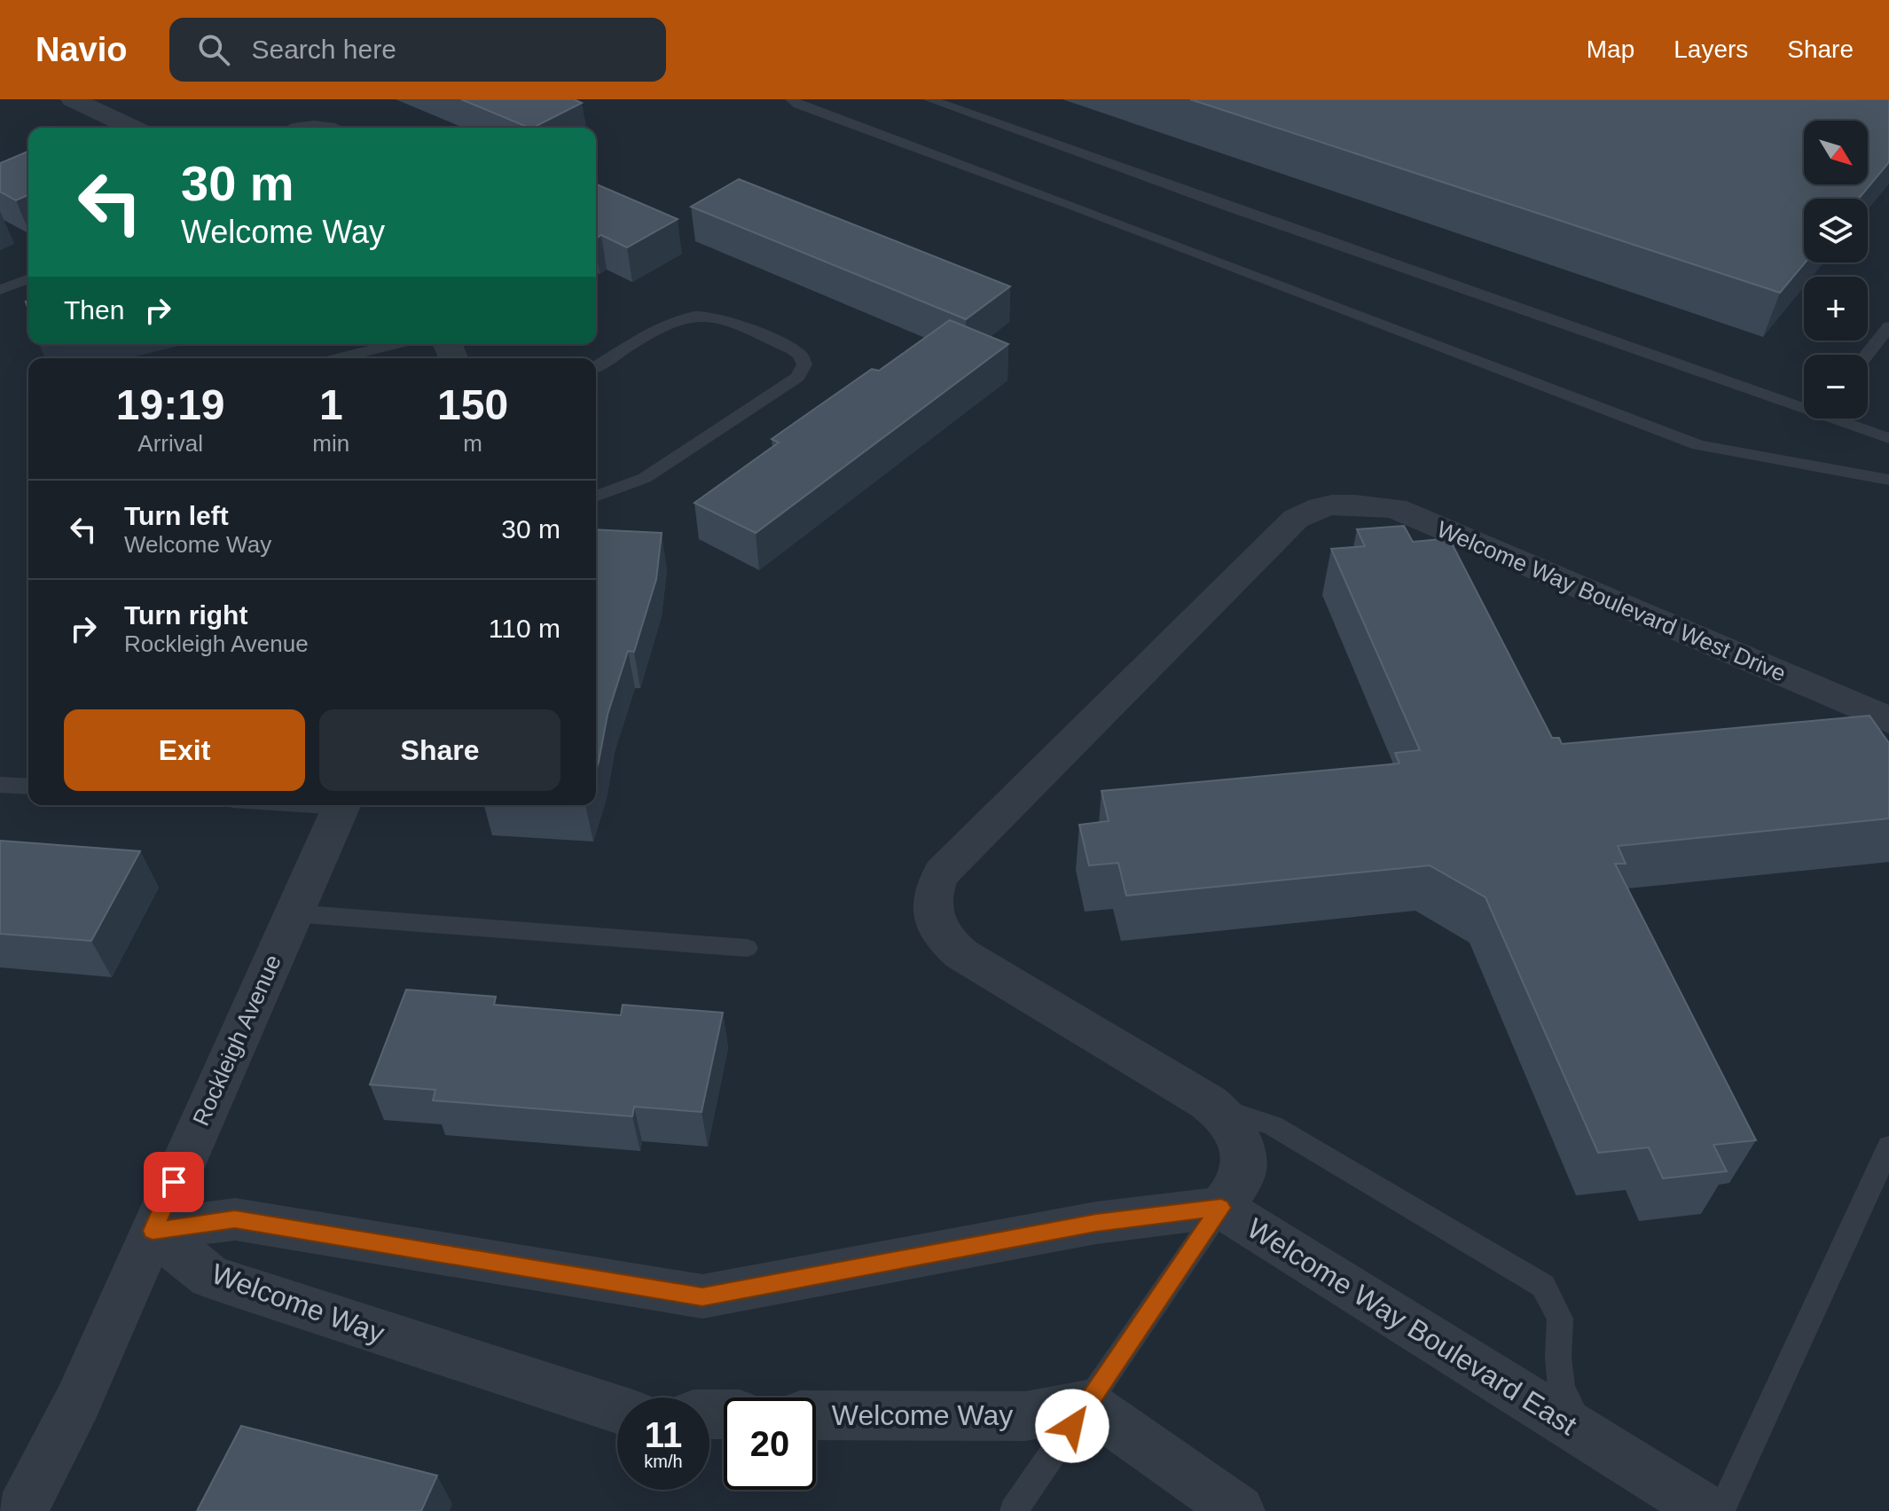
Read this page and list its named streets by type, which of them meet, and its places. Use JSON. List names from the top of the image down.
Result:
{
  "streets": {
    "street": [
      "Welcome Way Boulevard West Drive",
      "Rockleigh Avenue",
      "Welcome Way",
      "Welcome Way Boulevard East"
    ]
  },
  "crossings": [
    ["Welcome Way Boulevard West Drive", "Welcome Way Boulevard East"],
    ["Rockleigh Avenue", "Welcome Way"]
  ],
  "north": "bottom right",
  "page": {
    "header": "Navio",
    "search": "Search here",
    "nav": ["Map", "Layers", "Share"],
    "map_buttons": ["+", "−"],
    "turn": ["30 m", "Welcome Way"],
    "then": "Then",
    "eta": [
      "19:19",
      "Arrival",
      "1",
      "min",
      "150",
      "m"
    ],
    "list": [
      {
        "name": "Turn left",
        "note": "Welcome Way",
        "value": "30 m"
      },
      {
        "name": "Turn right",
        "note": "Rockleigh Avenue",
        "value": "110 m"
      }
    ],
    "buttons": ["Exit", "Share"],
    "speed": "11 km/h",
    "limit": "20"
  }
}
